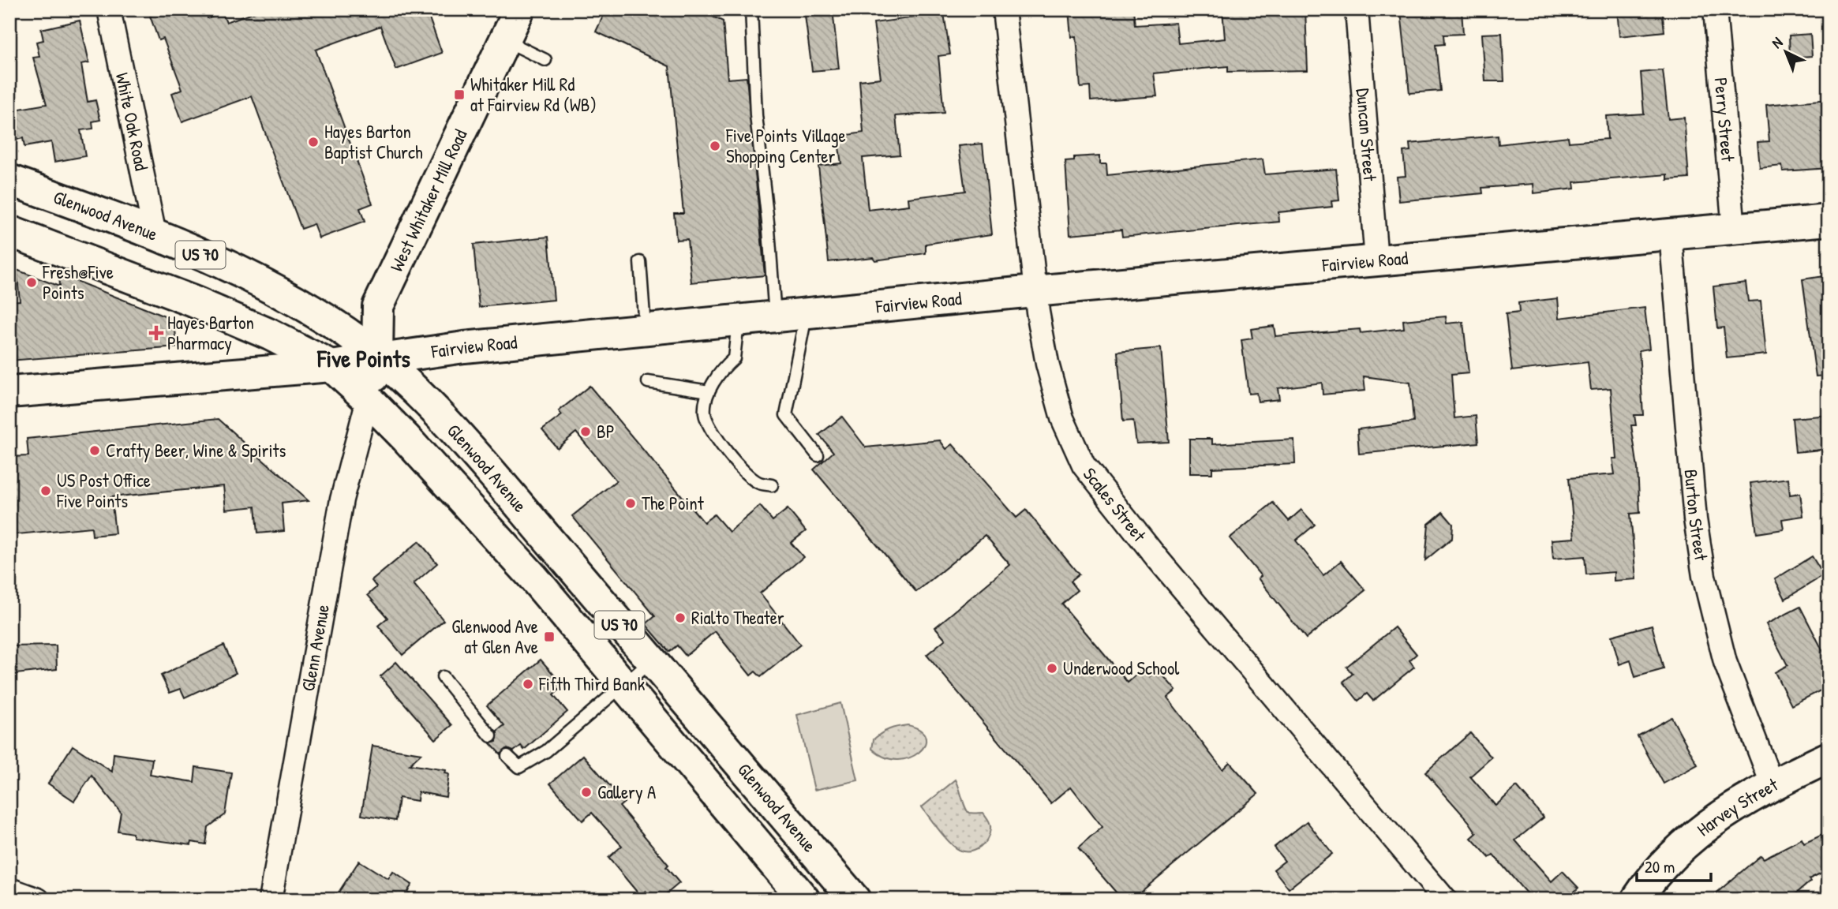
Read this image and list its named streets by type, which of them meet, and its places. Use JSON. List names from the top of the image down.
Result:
{
  "streets": {
    "main road": [
      "West Whitaker Mill Road",
      "Glenwood Avenue",
      "US 70",
      "Fairview Road",
      "Harvey Street"
    ],
    "street": [
      "Perry Street",
      "White Oak Road",
      "Duncan Street",
      "Scales Street",
      "Burton Street",
      "Glenn Avenue"
    ]
  },
  "crossings": [
    ["Perry Street", "Fairview Road"],
    ["White Oak Road", "Glenwood Avenue"],
    ["Duncan Street", "Fairview Road"],
    ["West Whitaker Mill Road", "Glenwood Avenue"],
    ["West Whitaker Mill Road", "Fairview Road"],
    ["West Whitaker Mill Road", "Glenn Avenue"],
    ["Glenwood Avenue", "Fairview Road"],
    ["Glenwood Avenue", "Glenn Avenue"],
    ["Fairview Road", "Scales Street"],
    ["Fairview Road", "Burton Street"],
    ["Burton Street", "Harvey Street"]
  ],
  "districts": ["Five Points"],
  "places": {
    "transit": ["Whitaker Mill Rd at Fairview Rd (WB)", "Glenwood Ave at Glen Ave"],
    "other": [
      "Hayes Barton Baptist Church",
      "Five Points Village Shopping Center",
      "Fresh@Five Points",
      "BP",
      "Crafty Beer, Wine & Spirits",
      "US Post Office Five Points",
      "The Point",
      "Rialto Theater",
      "Underwood School",
      "Fifth Third Bank",
      "Gallery A"
    ],
    "health": ["Hayes Barton Pharmacy"]
  },
  "scale_bar": "20 m",
  "north": "top left"
}
